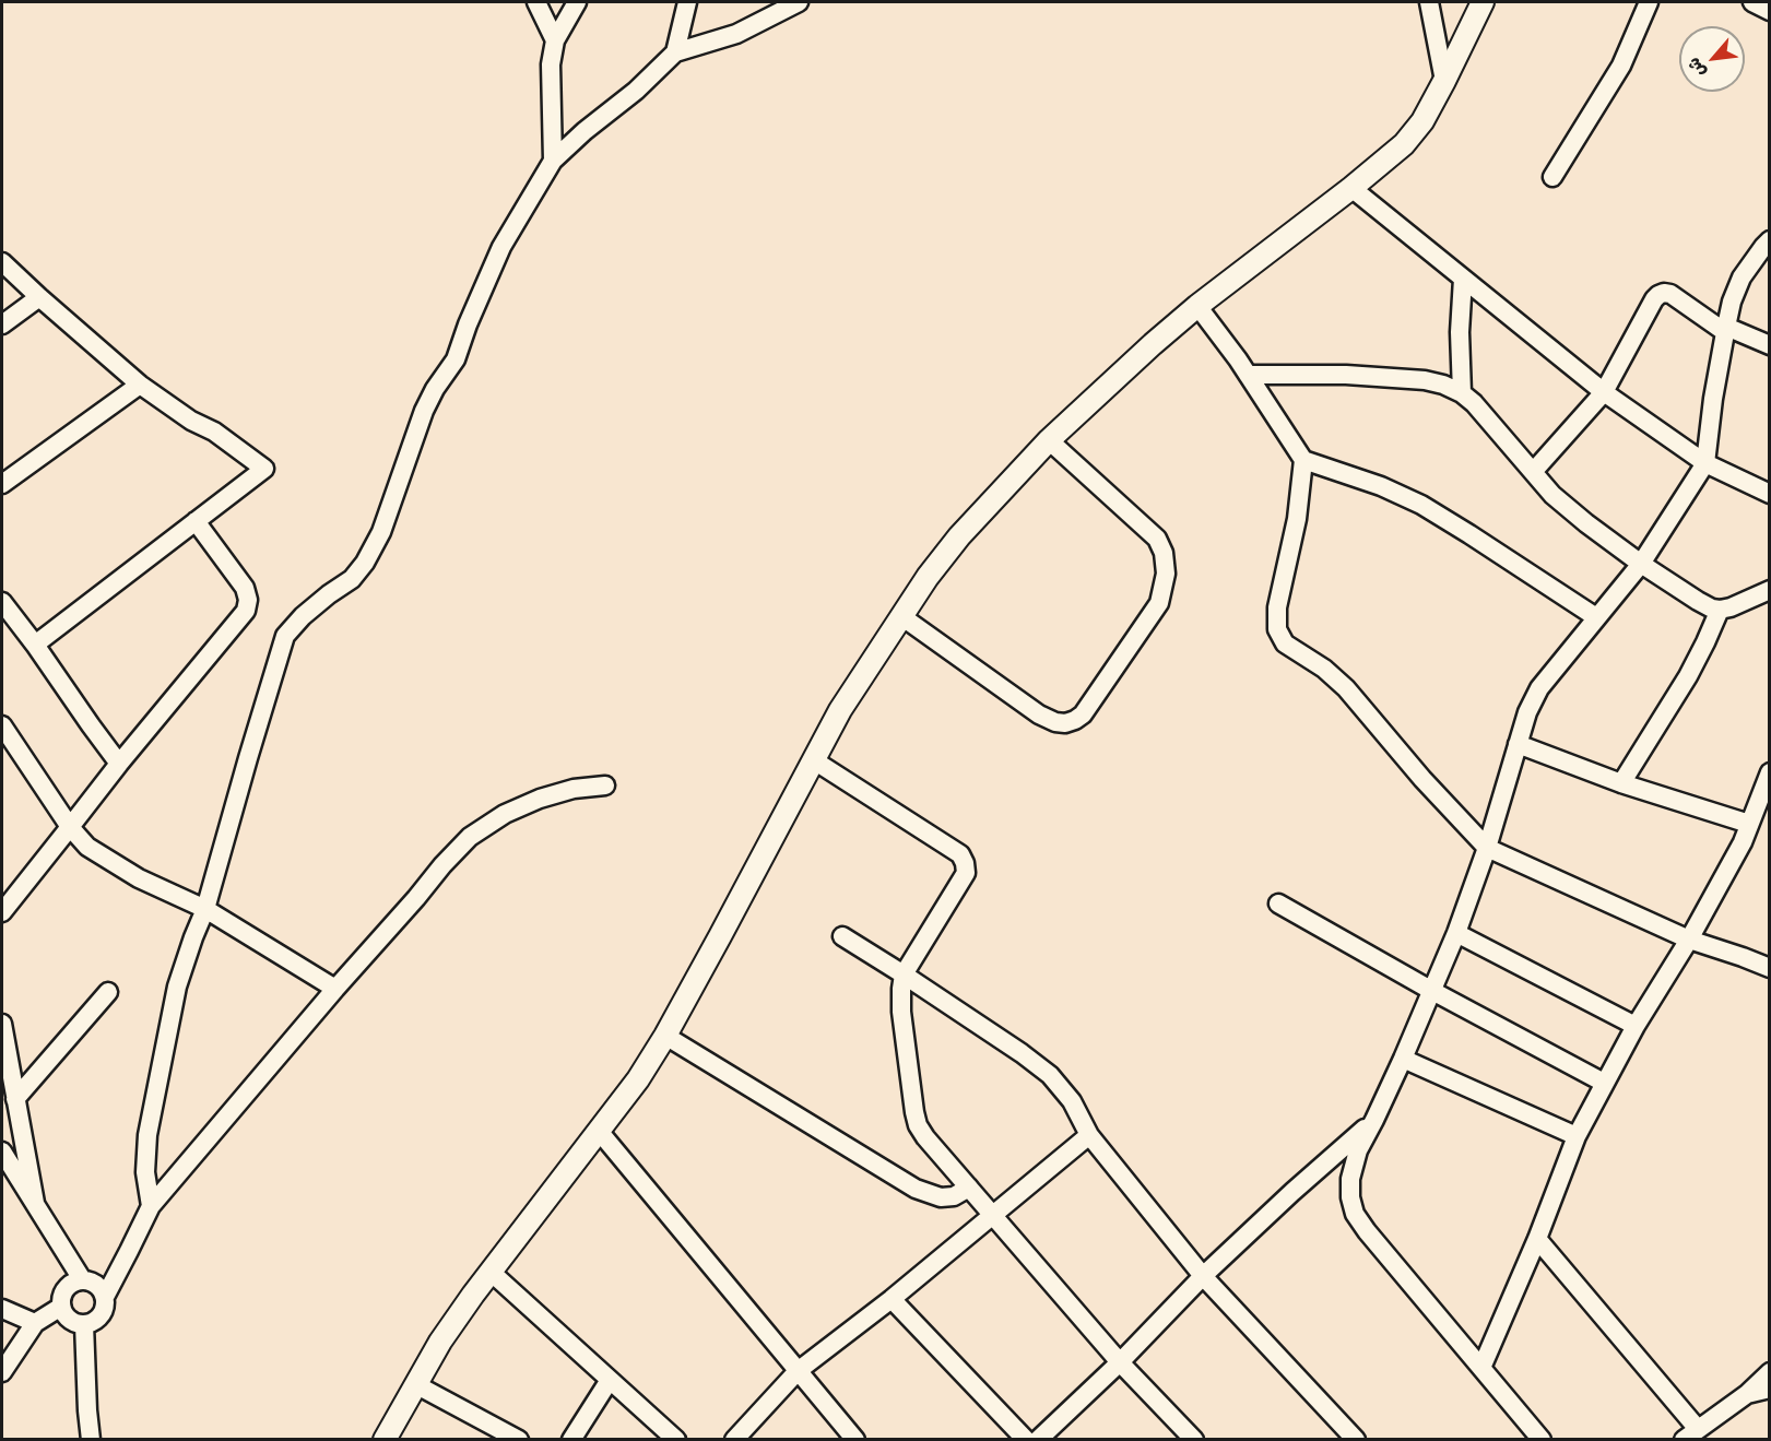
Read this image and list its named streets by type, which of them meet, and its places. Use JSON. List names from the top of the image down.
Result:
{
  "north": "bottom left"
}
